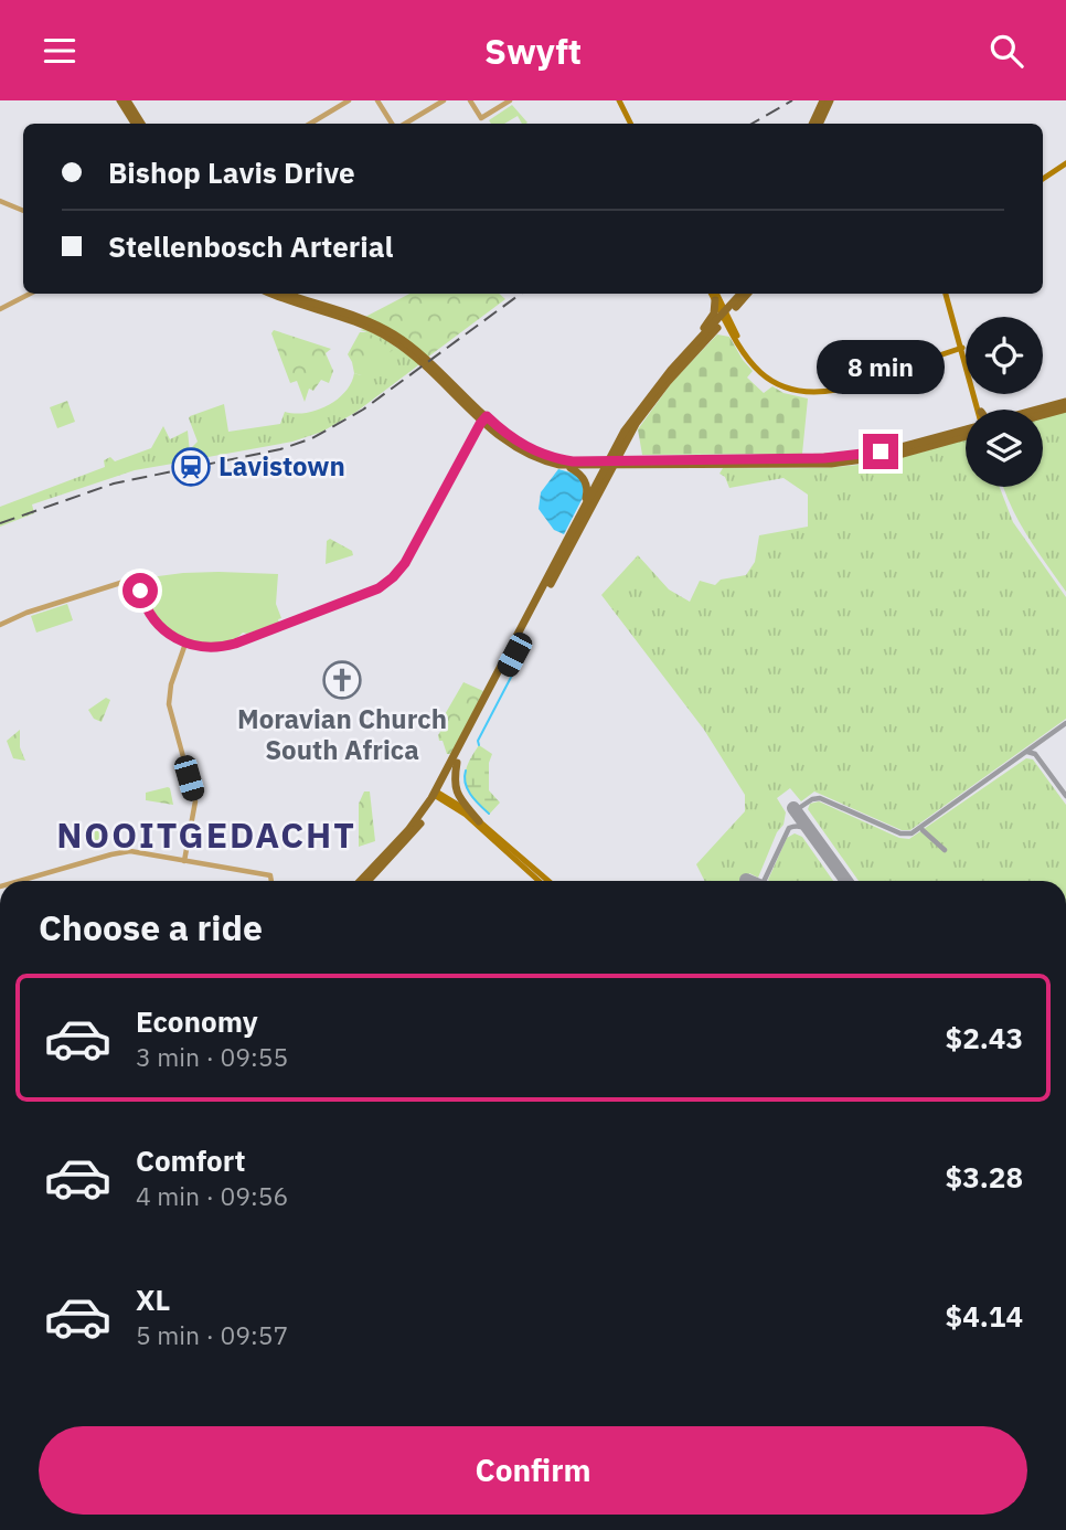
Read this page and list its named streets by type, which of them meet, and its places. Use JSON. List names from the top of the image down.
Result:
{
  "districts": ["NOOITGEDACHT"],
  "places": {
    "station": ["Lavistown"],
    "church": ["Moravian Church South Africa"]
  },
  "page": {
    "header": "Swyft",
    "banner": ["Bishop Lavis Drive", "Stellenbosch Arterial"],
    "bubble": "8 min",
    "heading": "Choose a ride",
    "list": [
      {
        "name": "Economy",
        "note": "3 min · 09:55",
        "value": "$2.43"
      },
      {
        "name": "Comfort",
        "note": "4 min · 09:56",
        "value": "$3.28"
      },
      {
        "name": "XL",
        "note": "5 min · 09:57",
        "value": "$4.14"
      }
    ],
    "buttons": "Confirm"
  }
}
